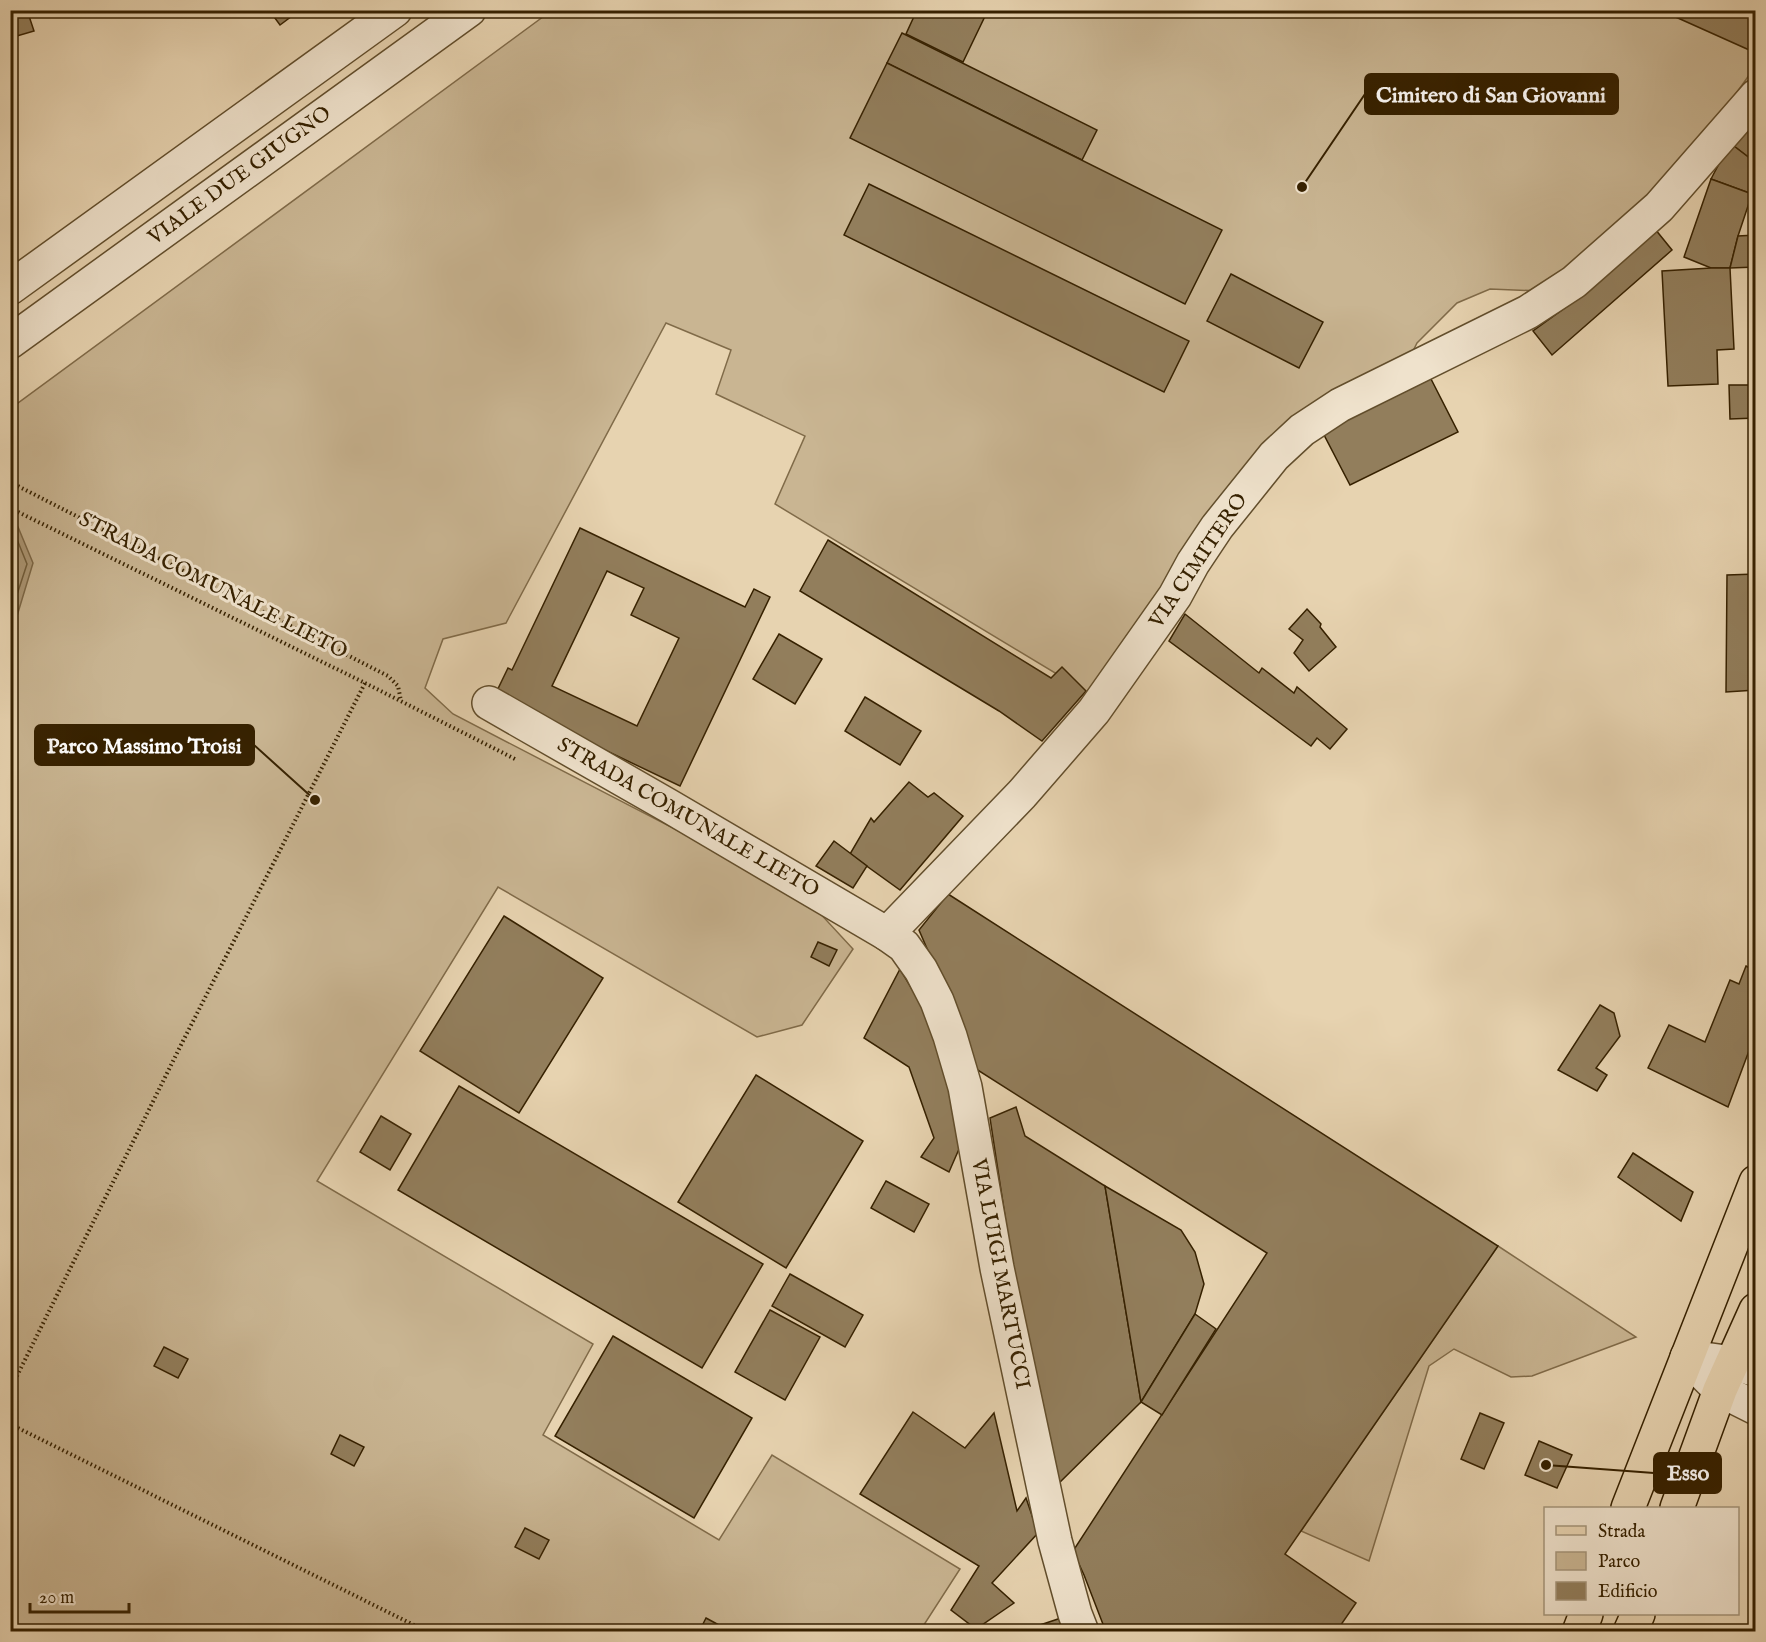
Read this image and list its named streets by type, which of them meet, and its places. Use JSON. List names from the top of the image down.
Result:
{
  "streets": {
    "street": [
      "VIALE DUE GIUGNO",
      "VIA CIMITERO",
      "STRADA COMUNALE LIETO",
      "VIA LUIGI MARTUCCI"
    ]
  },
  "crossings": [
    ["VIA CIMITERO", "STRADA COMUNALE LIETO"],
    ["VIA CIMITERO", "VIA LUIGI MARTUCCI"],
    ["STRADA COMUNALE LIETO", "VIA LUIGI MARTUCCI"]
  ],
  "places": ["Cimitero di San Giovanni", "Parco Massimo Troisi", "Esso"],
  "legend": ["Strada", "Parco", "Edificio"],
  "scale_bar": "20 m"
}
